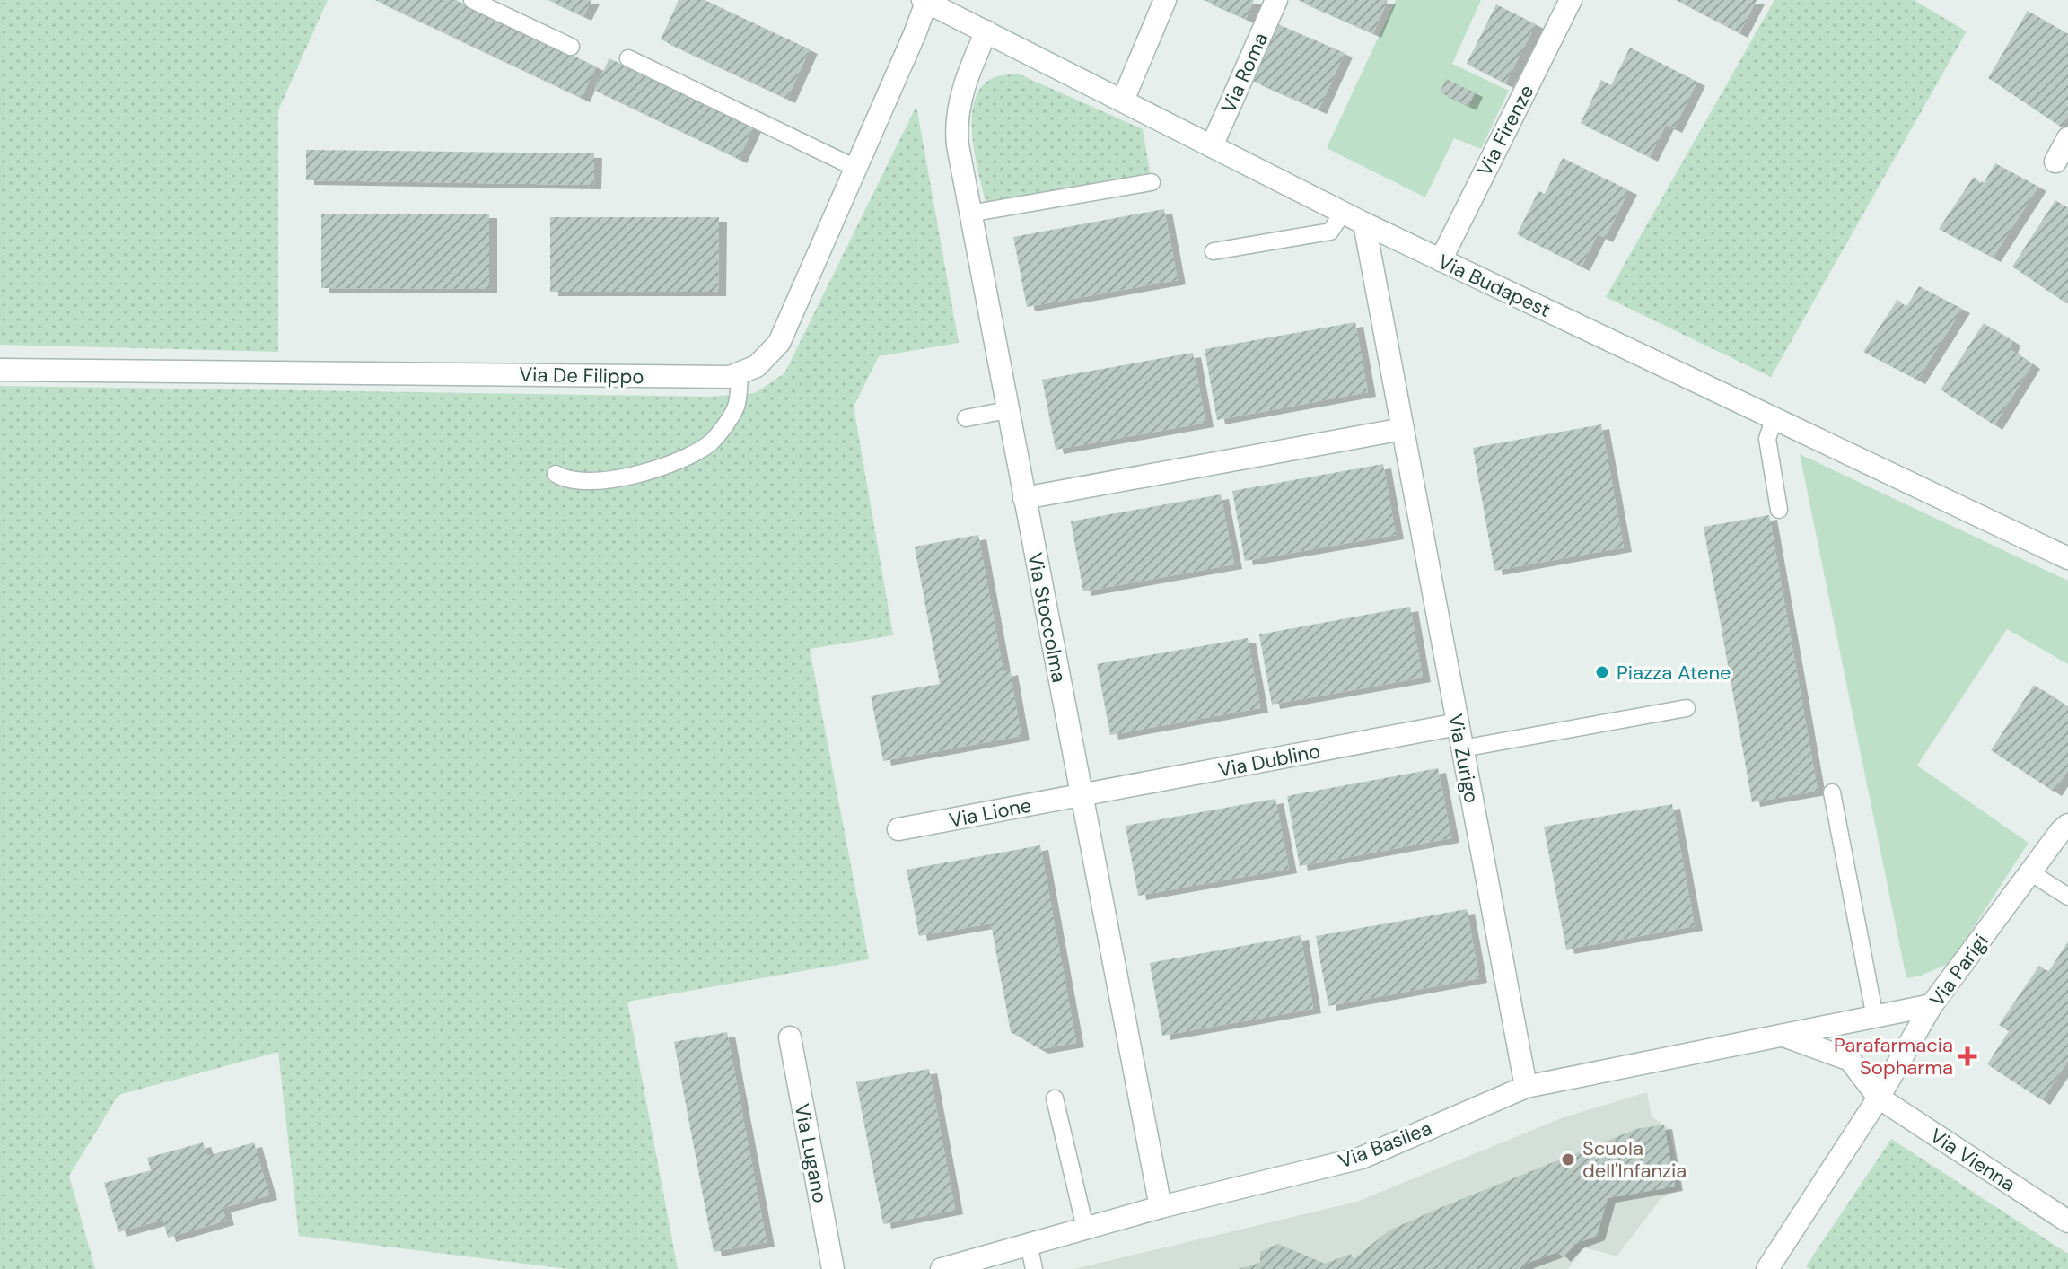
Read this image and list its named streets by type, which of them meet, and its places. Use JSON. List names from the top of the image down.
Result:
{
  "streets": {
    "street": [
      "Via Roma",
      "Via Firenze",
      "Via Budapest",
      "Via De Filippo",
      "Via Stoccolma",
      "Via Zurigo",
      "Via Dublino",
      "Via Lione",
      "Via Parigi",
      "Via Basilea",
      "Via Lugano",
      "Via Vienna"
    ]
  },
  "crossings": [
    ["Via Roma", "Via Budapest"],
    ["Via Firenze", "Via Budapest"],
    ["Via Budapest", "Via De Filippo"],
    ["Via Budapest", "Via Stoccolma"],
    ["Via Budapest", "Via Zurigo"],
    ["Via Stoccolma", "Via Dublino"],
    ["Via Stoccolma", "Via Lione"],
    ["Via Stoccolma", "Via Basilea"],
    ["Via Zurigo", "Via Dublino"],
    ["Via Zurigo", "Via Basilea"],
    ["Via Dublino", "Via Lione"],
    ["Via Parigi", "Via Basilea"],
    ["Via Parigi", "Via Vienna"]
  ],
  "places": {
    "other": ["Piazza Atene", "Scuola dell'Infanzia"],
    "health": ["Parafarmacia Sopharma"]
  }
}
